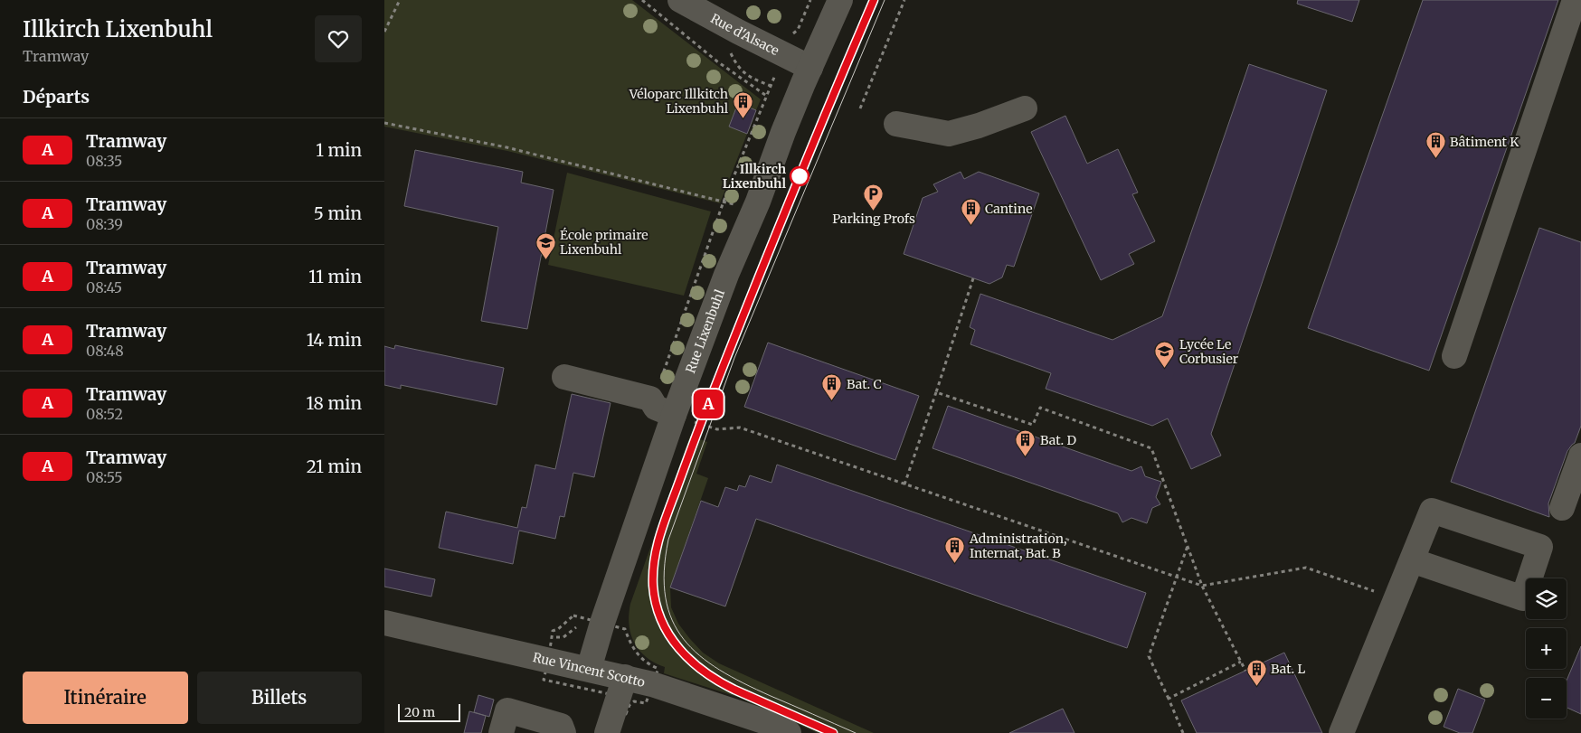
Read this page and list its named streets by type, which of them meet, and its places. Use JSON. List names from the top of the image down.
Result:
{
  "streets": {
    "street": ["Rue d'Alsace", "Rue Lixenbuhl", "Rue Vincent Scotto"]
  },
  "crossings": [
    ["Rue d'Alsace", "Rue Lixenbuhl"],
    ["Rue Lixenbuhl", "Rue Vincent Scotto"]
  ],
  "places": {
    "building": [
      "Véloparc Illkitch Lixenbuhl",
      "Bâtiment K",
      "Cantine",
      "Bat. C",
      "Bat. D",
      "Administration, Internat, Bat. B",
      "Bat. L"
    ],
    "other": ["Illkirch Lixenbuhl"],
    "parking": ["Parking Profs"],
    "school or university": ["École primaire Lixenbuhl", "Lycée Le Corbusier"]
  },
  "lines": ["tram line A"],
  "scale_bar": "20 m",
  "page": {
    "heading": [
      ["Illkirch Lixenbuhl", "Tramway"],
      "Départs"
    ],
    "on_map": "A",
    "list": [
      {
        "mark": "A",
        "name": "Tramway",
        "note": "08:35",
        "value": "1 min"
      },
      {
        "mark": "A",
        "name": "Tramway",
        "note": "08:39",
        "value": "5 min"
      },
      {
        "mark": "A",
        "name": "Tramway",
        "note": "08:45",
        "value": "11 min"
      },
      {
        "mark": "A",
        "name": "Tramway",
        "note": "08:48",
        "value": "14 min"
      },
      {
        "mark": "A",
        "name": "Tramway",
        "note": "08:52",
        "value": "18 min"
      },
      {
        "mark": "A",
        "name": "Tramway",
        "note": "08:55",
        "value": "21 min"
      }
    ],
    "map_buttons": ["+", "−"],
    "buttons": ["Itinéraire", "Billets"],
    "scale": "20 m"
  }
}
